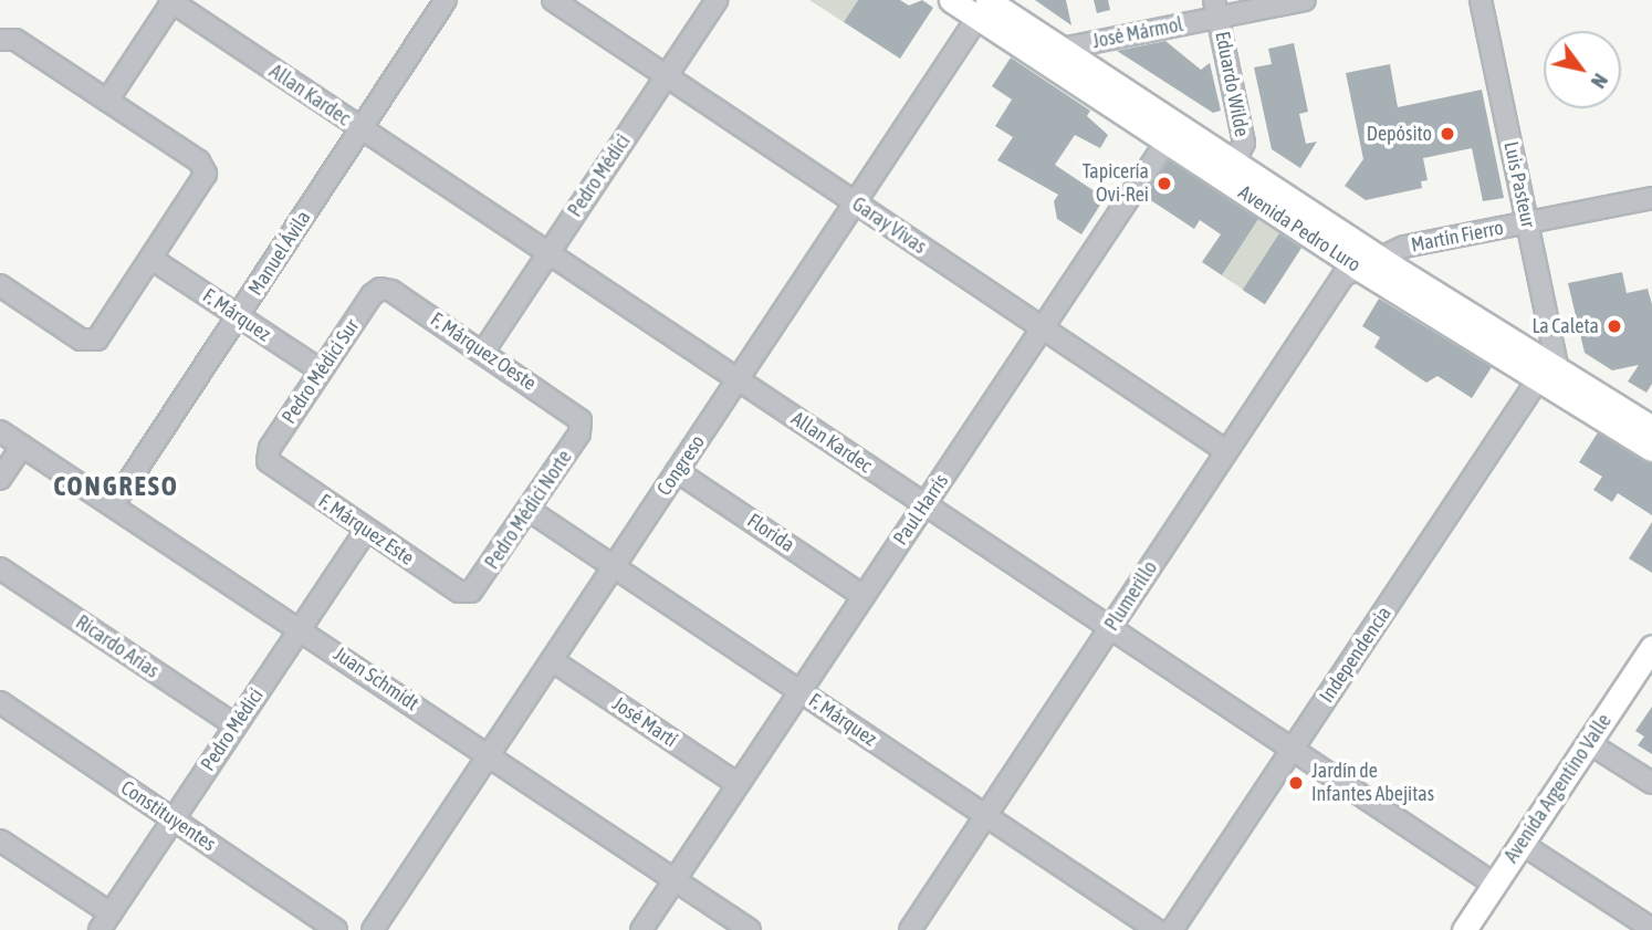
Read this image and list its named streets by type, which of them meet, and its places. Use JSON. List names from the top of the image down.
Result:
{
  "streets": {
    "main road": ["Avenida Pedro Luro", "Avenida Argentino Valle"],
    "street": [
      "José Mármol",
      "Eduardo Wilde",
      "Allan Kardec",
      "Pedro Médici",
      "Luis Pasteur",
      "Garay Vivas",
      "Martín Fierro",
      "Manuel Ávila",
      "F. Márquez",
      "F. Márquez Oeste",
      "Pedro Médici Sur",
      "Congreso",
      "Pedro Médici Norte",
      "Paul Harris",
      "F. Márquez Este",
      "Florida",
      "Plumerillo",
      "Ricardo Arias",
      "Independencia",
      "Juan Schmidt",
      "José Martí",
      "Constituyentes"
    ]
  },
  "crossings": [
    ["José Mármol", "Eduardo Wilde"],
    ["José Mármol", "Avenida Pedro Luro"],
    ["Eduardo Wilde", "Avenida Pedro Luro"],
    ["Allan Kardec", "Pedro Médici"],
    ["Allan Kardec", "Manuel Ávila"],
    ["Allan Kardec", "Congreso"],
    ["Allan Kardec", "Paul Harris"],
    ["Allan Kardec", "Plumerillo"],
    ["Allan Kardec", "Independencia"],
    ["Allan Kardec", "Avenida Argentino Valle"],
    ["Pedro Médici", "Garay Vivas"],
    ["Pedro Médici", "F. Márquez Oeste"],
    ["Pedro Médici", "F. Márquez Este"],
    ["Pedro Médici", "Ricardo Arias"],
    ["Pedro Médici", "Juan Schmidt"],
    ["Pedro Médici", "Constituyentes"],
    ["Luis Pasteur", "Avenida Pedro Luro"],
    ["Luis Pasteur", "Martín Fierro"],
    ["Luis Pasteur", "Independencia"],
    ["Garay Vivas", "Congreso"],
    ["Garay Vivas", "Paul Harris"],
    ["Garay Vivas", "Plumerillo"],
    ["Avenida Pedro Luro", "Martín Fierro"],
    ["Avenida Pedro Luro", "Congreso"],
    ["Avenida Pedro Luro", "Paul Harris"],
    ["Avenida Pedro Luro", "Plumerillo"],
    ["Avenida Pedro Luro", "Independencia"],
    ["Martín Fierro", "Plumerillo"],
    ["Manuel Ávila", "F. Márquez"],
    ["Manuel Ávila", "Juan Schmidt"],
    ["F. Márquez", "Pedro Médici Sur"],
    ["F. Márquez", "Congreso"],
    ["F. Márquez", "Pedro Médici Norte"],
    ["F. Márquez", "Paul Harris"],
    ["F. Márquez", "Plumerillo"],
    ["F. Márquez Oeste", "Pedro Médici Sur"],
    ["F. Márquez Oeste", "Pedro Médici Norte"],
    ["Pedro Médici Sur", "F. Márquez Este"],
    ["Congreso", "Florida"],
    ["Congreso", "Juan Schmidt"],
    ["Congreso", "José Martí"],
    ["Pedro Médici Norte", "F. Márquez Este"],
    ["Paul Harris", "Florida"],
    ["Paul Harris", "Juan Schmidt"],
    ["Paul Harris", "José Martí"]
  ],
  "districts": ["CONGRESO"],
  "places": [
    "Depósito",
    "Tapicería Ovi-Rei",
    "La Caleta",
    "Jardín de Infantes Abejitas"
  ],
  "north": "bottom right"
}
